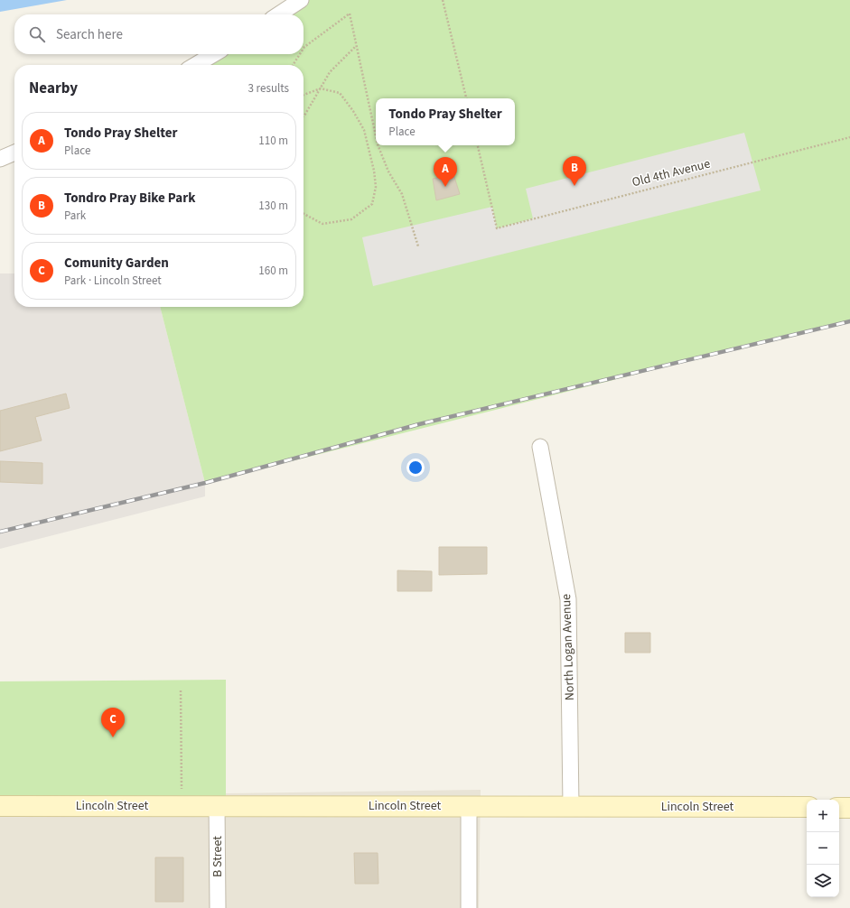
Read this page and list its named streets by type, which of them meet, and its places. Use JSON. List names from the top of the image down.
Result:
{
  "streets": {
    "main road": ["Lincoln Street"],
    "street": ["North Logan Avenue", "B Street"],
    "path": ["Old 4th Avenue"]
  },
  "crossings": [
    ["North Logan Avenue", "Lincoln Street"],
    ["Lincoln Street", "B Street"]
  ],
  "page": {
    "search": "Search here",
    "heading": ["Nearby", "3 results"],
    "popup": ["Tondo Pray Shelter", "Place"],
    "list": [
      {
        "mark": "A",
        "name": "Tondo Pray Shelter",
        "note": "Place",
        "value": "110 m"
      },
      {
        "mark": "B",
        "name": "Tondro Pray Bike Park",
        "note": "Park",
        "value": "130 m"
      },
      {
        "mark": "C",
        "name": "Comunity Garden",
        "note": "Park · Lincoln Street",
        "value": "160 m"
      }
    ],
    "pins": ["B", "A", "C"],
    "map_buttons": ["+", "−"]
  }
}
